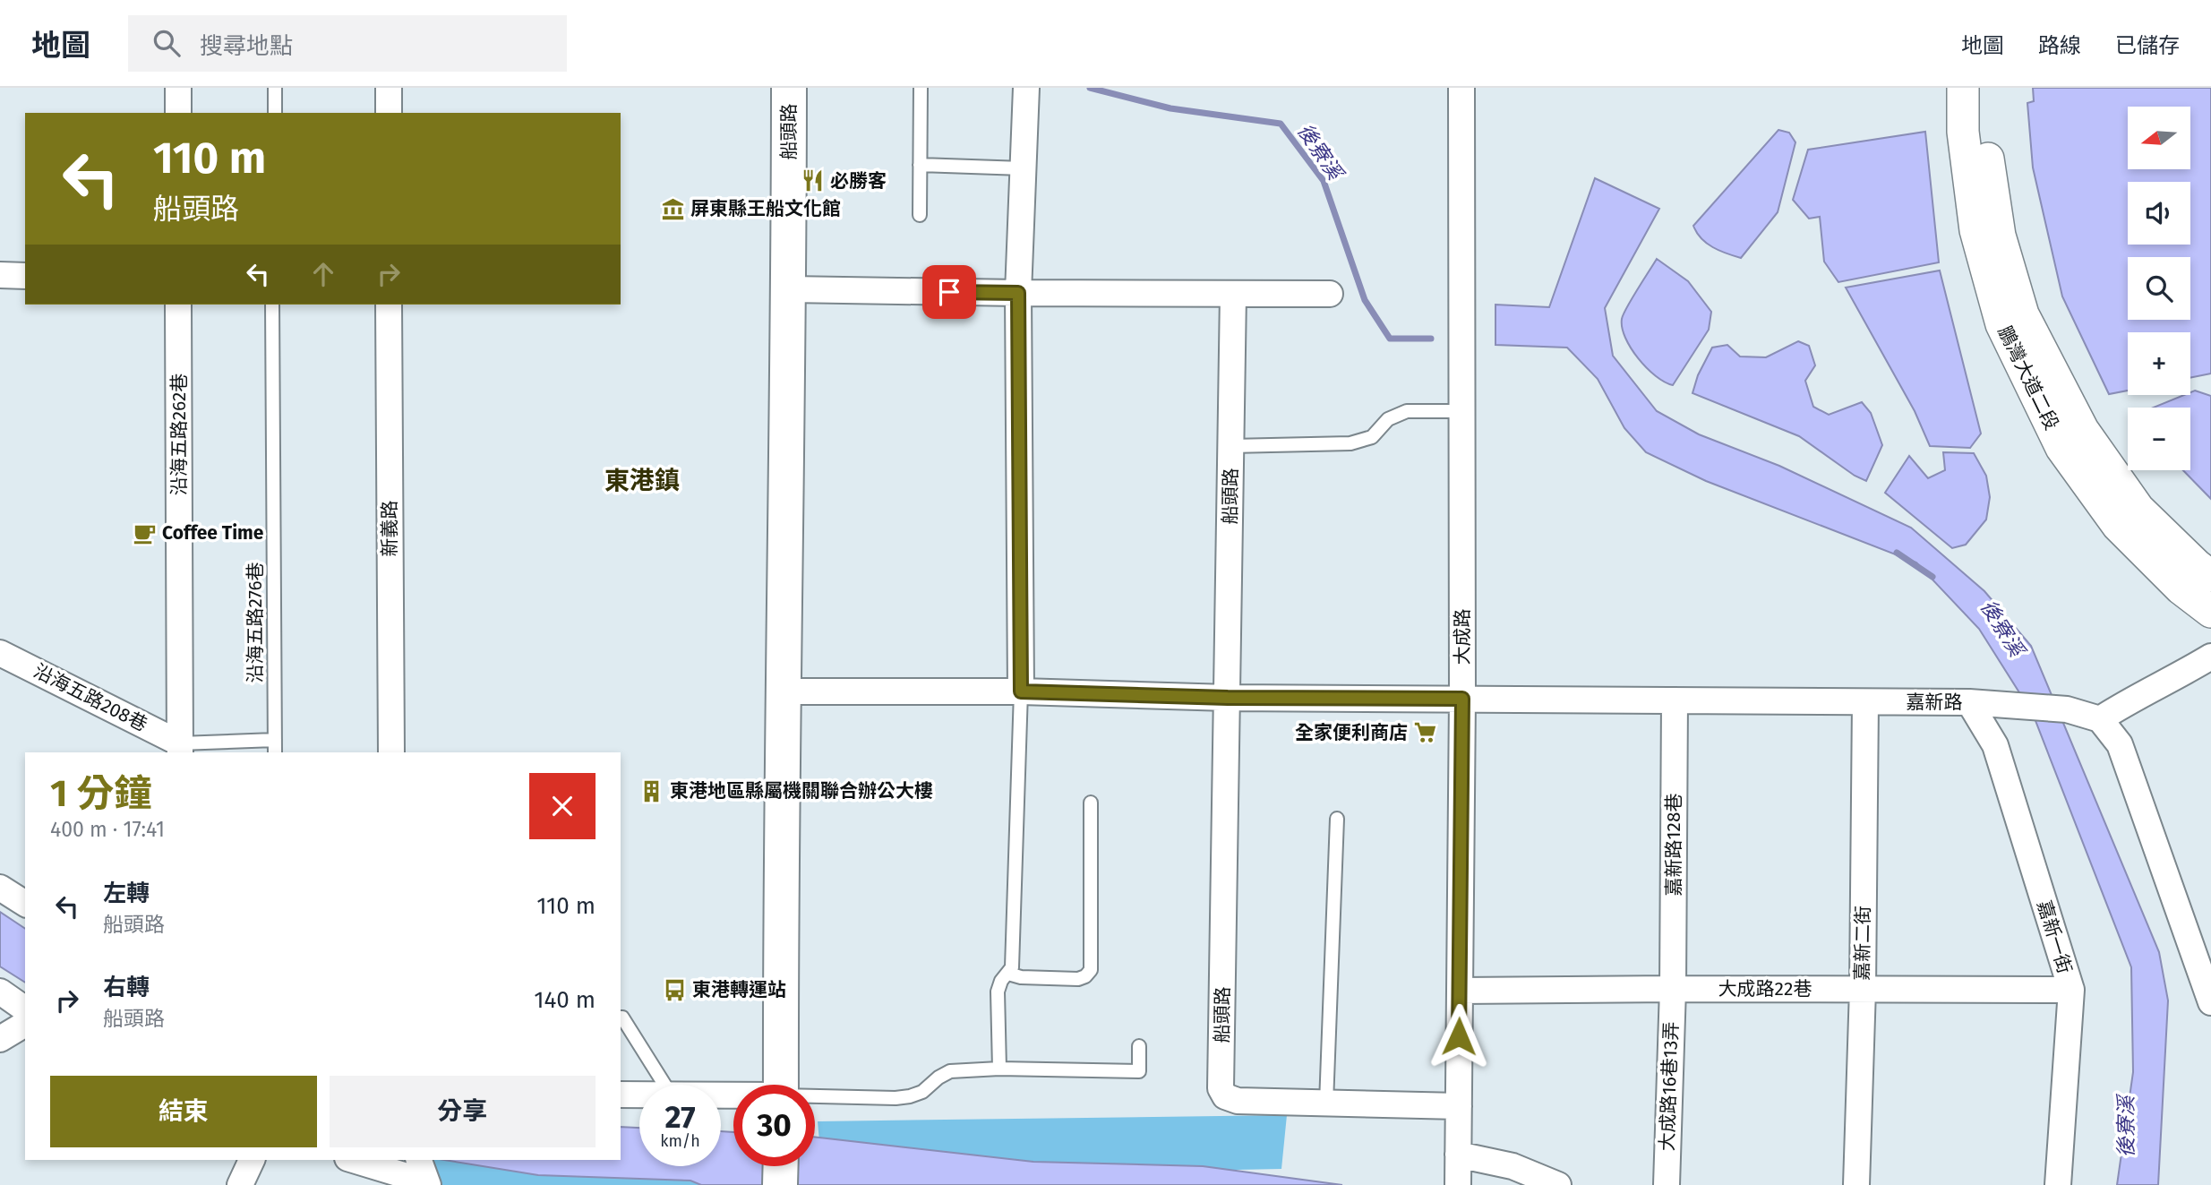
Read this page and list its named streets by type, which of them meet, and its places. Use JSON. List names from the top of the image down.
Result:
{
  "streets": {
    "main road": ["船頭路"],
    "street": [
      "鵬灣大道二段",
      "沿海五路262巷",
      "新義路",
      "大成路",
      "沿海五路208巷",
      "嘉新路",
      "嘉新路128巷",
      "嘉新一街",
      "嘉新二街",
      "大成路22巷",
      "大成路16巷13弄"
    ],
    "lane": ["沿海五路276巷"]
  },
  "crossings": [
    ["船頭路", "大成路"],
    ["沿海五路262巷", "沿海五路208巷"],
    ["大成路", "嘉新路"],
    ["大成路", "大成路22巷"],
    ["嘉新路", "嘉新路128巷"],
    ["嘉新路", "嘉新一街"],
    ["嘉新路", "嘉新二街"],
    ["嘉新路128巷", "大成路22巷"],
    ["嘉新路128巷", "大成路16巷13弄"],
    ["嘉新一街", "大成路22巷"],
    ["嘉新二街", "大成路22巷"],
    ["大成路22巷", "大成路16巷13弄"]
  ],
  "districts": ["東港鎮"],
  "water": ["後寮溪"],
  "places": {
    "restaurant": ["必勝客"],
    "museum": ["屏東縣王船文化館"],
    "cafe": ["Coffee Time"],
    "supermarket": ["全家便利商店"],
    "building": ["東港地區縣屬機關聯合辦公大樓"],
    "bus stop": ["東港轉運站"]
  },
  "north": "left",
  "page": {
    "header": "地圖",
    "search": "搜尋地點",
    "nav": ["地圖", "路線", "已儲存"],
    "map_buttons": ["+", "−"],
    "turn": ["110 m", "船頭路"],
    "heading": ["1 分鐘", "400 m · 17:41"],
    "list": [
      {
        "name": "左轉",
        "note": "船頭路",
        "value": "110 m"
      },
      {
        "name": "右轉",
        "note": "船頭路",
        "value": "140 m"
      }
    ],
    "buttons": ["結束", "分享"],
    "speed": "27 km/h",
    "limit": "30"
  }
}
